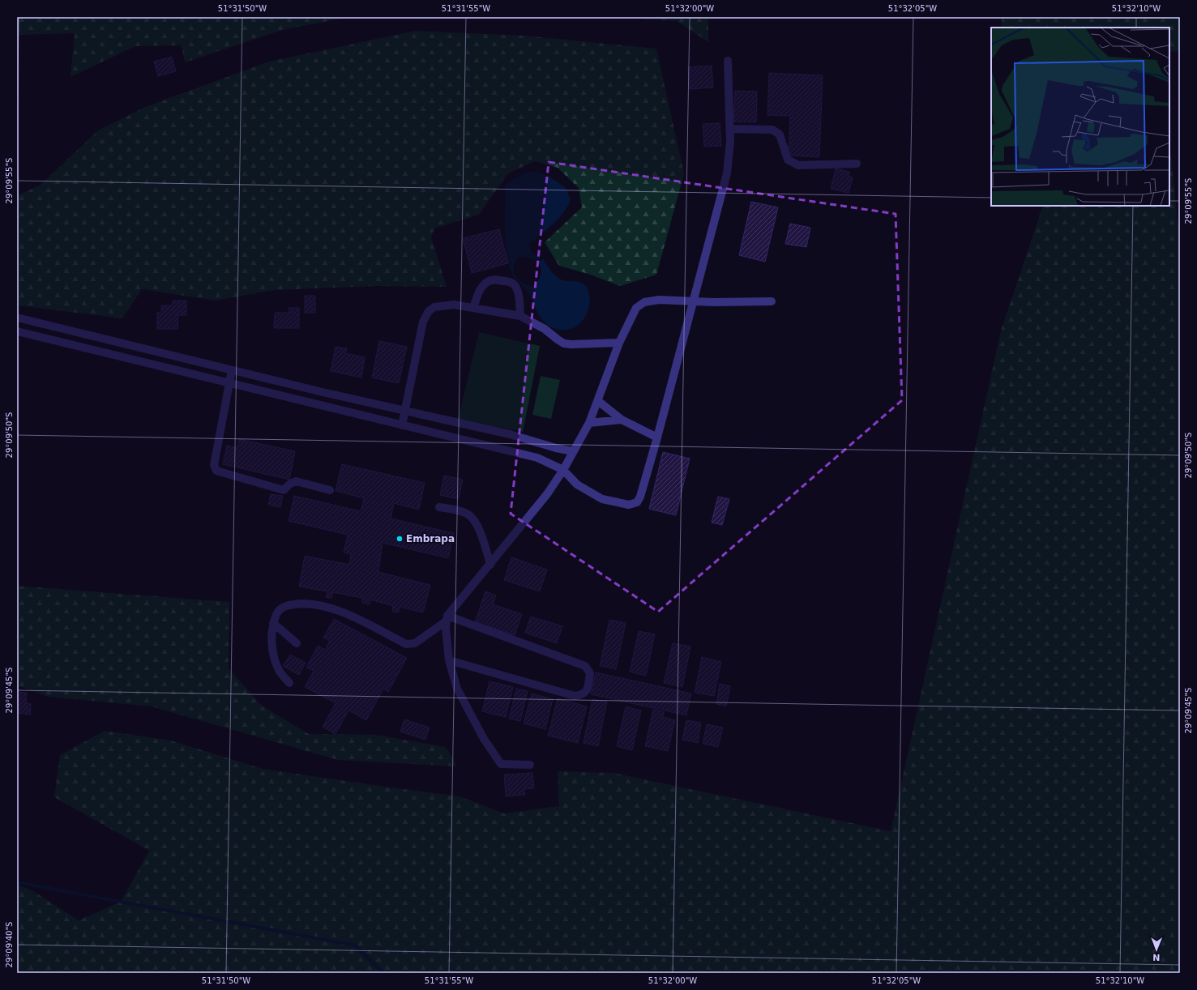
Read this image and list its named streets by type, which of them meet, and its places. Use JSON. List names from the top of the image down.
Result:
{
  "places": ["Embrapa"],
  "north": "bottom",
  "coordinates": [
    "51°31'50\"W",
    "51°31'55\"W",
    "51°32'00\"W",
    "51°32'05\"W",
    "51°32'10\"W",
    "29°09'55\"S",
    "29°09'50\"S",
    "29°09'45\"S",
    "29°09'40\"S"
  ]
}
